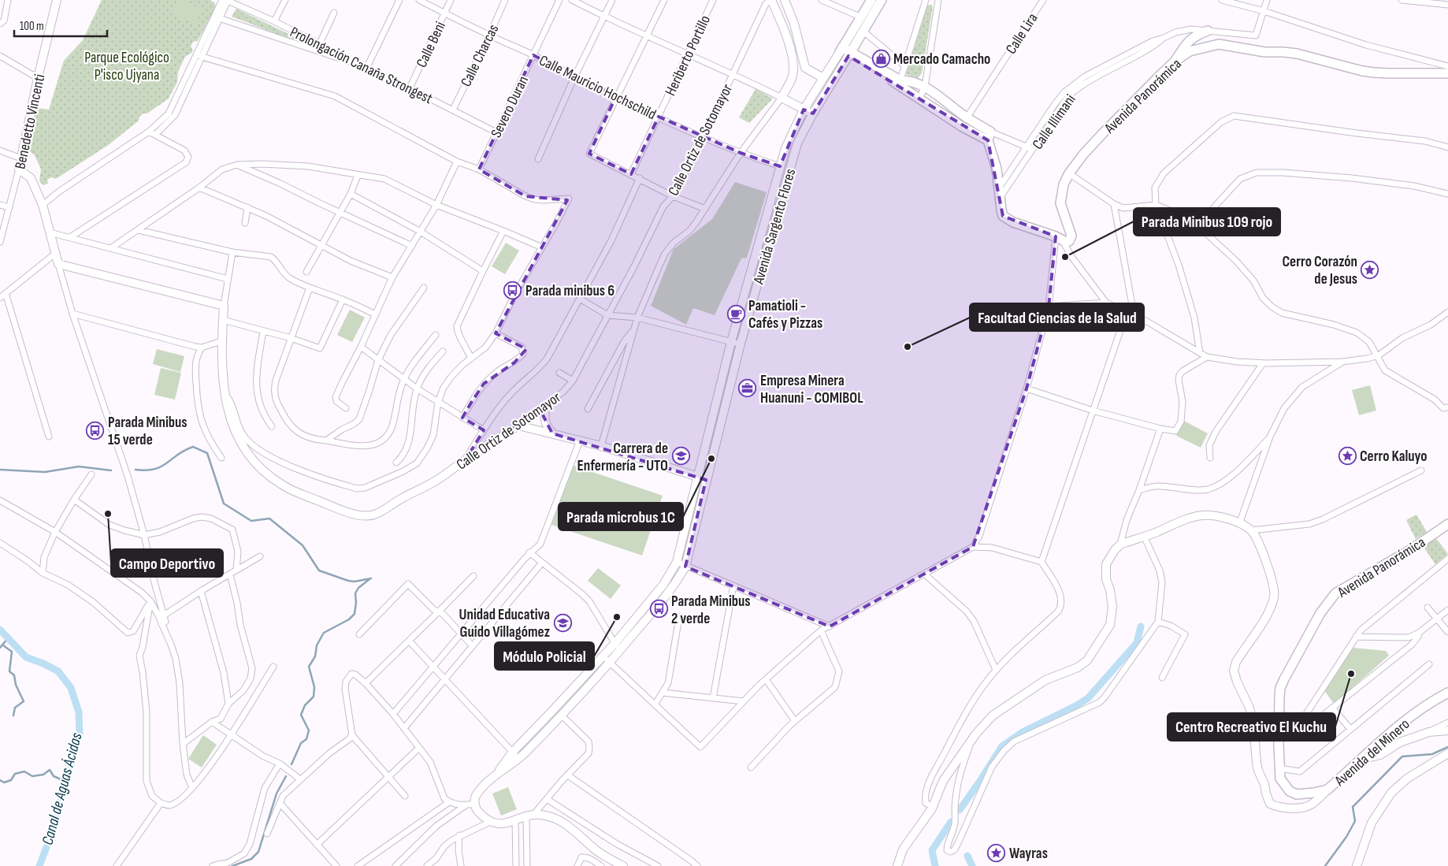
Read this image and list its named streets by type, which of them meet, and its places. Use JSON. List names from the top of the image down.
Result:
{
  "streets": {
    "main road": ["Avenida Panorámica", "Avenida Sargento Flores", "Avenida del Minero"],
    "street": [
      "Calle Lira",
      "Calle Beni",
      "Calle Charcas",
      "Heriberto Portillo",
      "Prolongación Canaña Strongest",
      "Calle Mauricio Hochschild",
      "Severo Duran",
      "Benedetto Vincenti",
      "Calle Illimani",
      "Calle Ortiz de Sotomayor"
    ]
  },
  "crossings": [
    ["Calle Beni", "Prolongación Canaña Strongest"],
    ["Calle Beni", "Calle Mauricio Hochschild"],
    ["Calle Charcas", "Prolongación Canaña Strongest"],
    ["Calle Charcas", "Calle Mauricio Hochschild"],
    ["Heriberto Portillo", "Calle Mauricio Hochschild"],
    ["Prolongación Canaña Strongest", "Severo Duran"],
    ["Calle Mauricio Hochschild", "Severo Duran"],
    ["Calle Mauricio Hochschild", "Calle Ortiz de Sotomayor"],
    ["Calle Mauricio Hochschild", "Avenida Sargento Flores"],
    ["Avenida Panorámica", "Calle Illimani"],
    ["Avenida Panorámica", "Avenida del Minero"]
  ],
  "water": ["Canal de Aguas Ácidas"],
  "parks": ["Parque Ecológico P'isco Ujyana"],
  "places": {
    "shop": ["Mercado Camacho"],
    "other": [
      "Parada Minibus 109 rojo",
      "Facultad Ciencias de la Salud",
      "Parada microbus 1C",
      "Campo Deportivo",
      "Módulo Policial",
      "Centro Recreativo El Kuchu"
    ],
    "place": ["Cerro Corazón de Jesus", "Cerro Kaluyo", "Wayras"],
    "bus stop": ["Parada minibus 6", "Parada Minibus 15 verde", "Parada Minibus 2 verde"],
    "cafe": ["Pamatioli - Cafés y Pizzas"],
    "office": ["Empresa Minera Huanuni - COMIBOL"],
    "school or university": ["Carrera de Enfermería - UTO", "Unidad Educativa Guido Villagómez"]
  },
  "scale_bar": "100 m"
}
